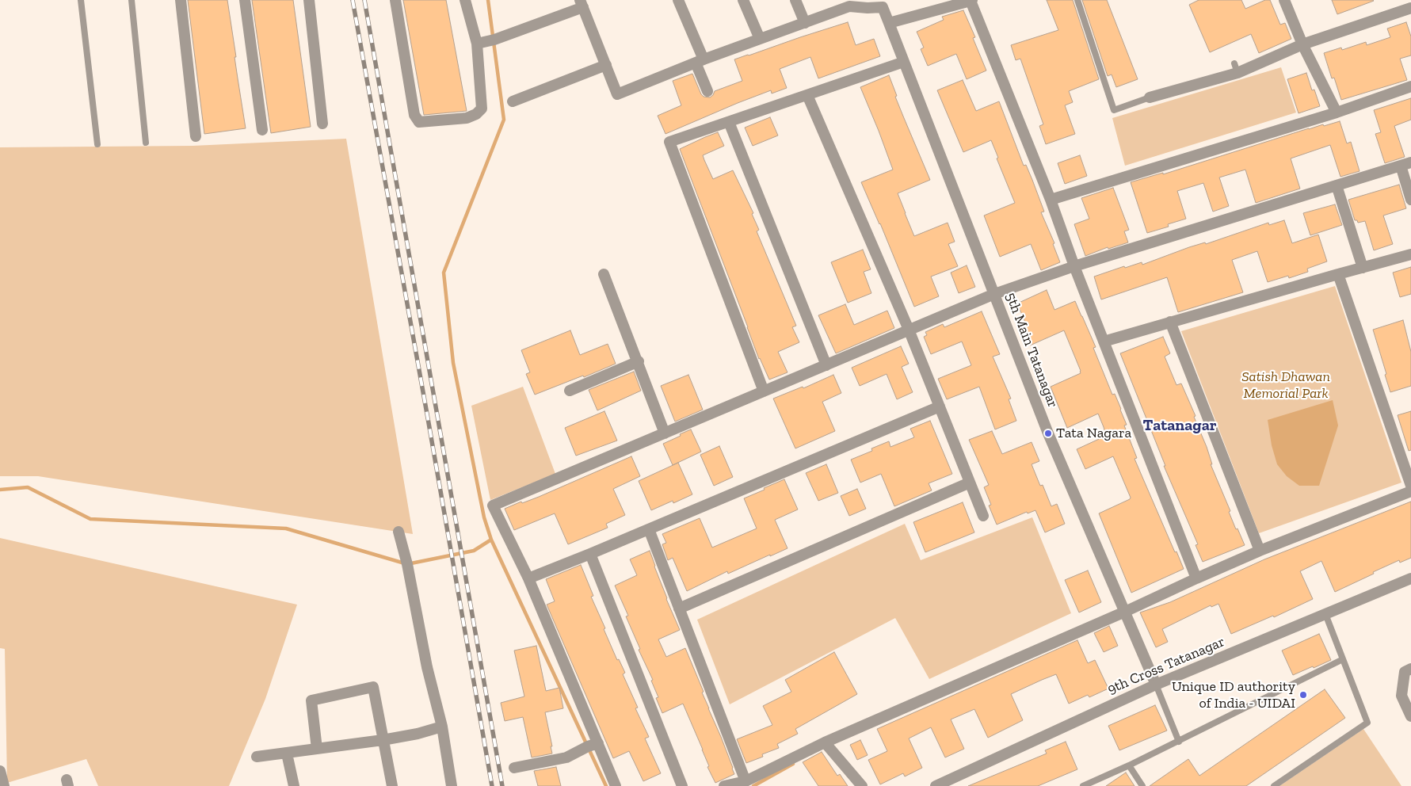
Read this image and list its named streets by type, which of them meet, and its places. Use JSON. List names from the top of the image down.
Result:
{
  "streets": {
    "street": ["5th Main Tatanagar", "9th Cross Tatanagar"]
  },
  "crossings": [
    ["5th Main Tatanagar", "9th Cross Tatanagar"]
  ],
  "districts": ["Tatanagar"],
  "parks": ["Satish Dhawan Memorial Park"],
  "places": ["Tata Nagara", "Unique ID authority of India - UIDAI"]
}
